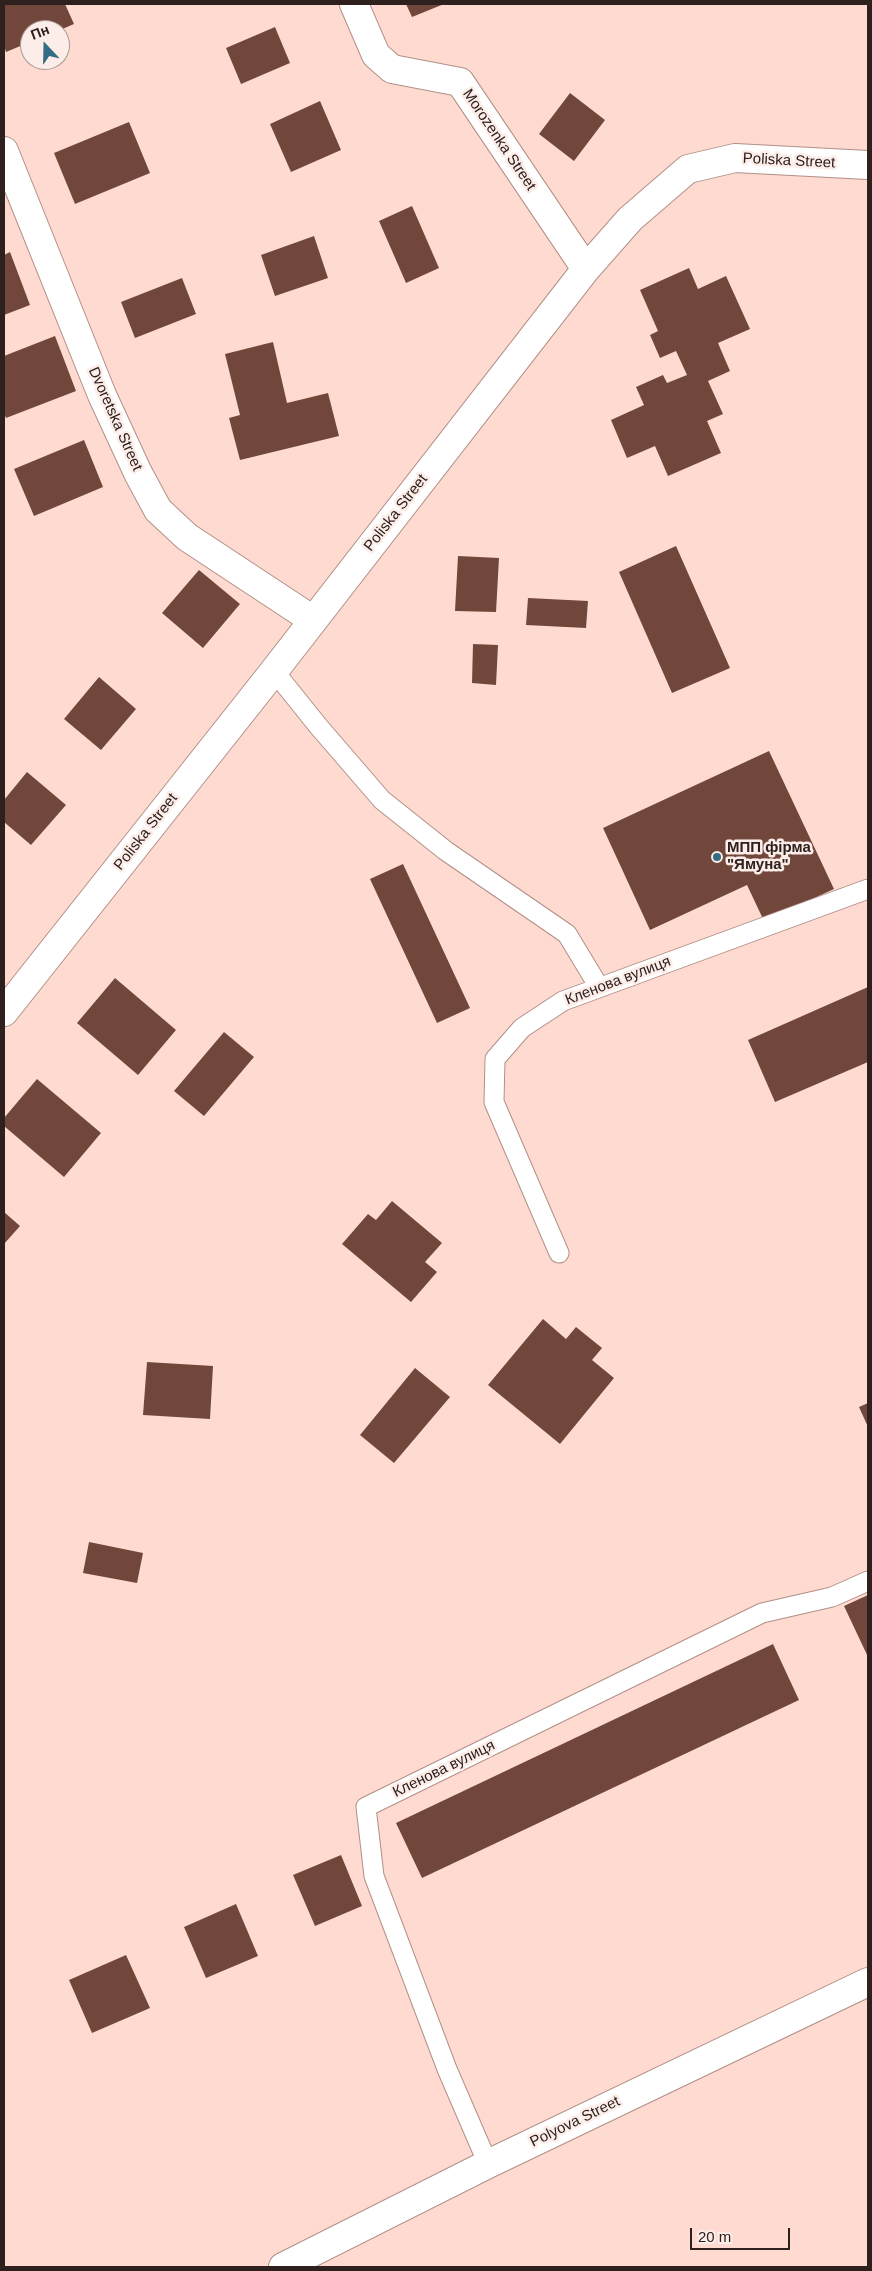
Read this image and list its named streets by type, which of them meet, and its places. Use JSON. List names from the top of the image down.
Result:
{
  "streets": {
    "street": [
      "Morozenka Street",
      "Poliska Street",
      "Dvoretska Street",
      "Polyova Street"
    ],
    "lane": ["Кленова вулиця"]
  },
  "crossings": [
    ["Morozenka Street", "Poliska Street"],
    ["Poliska Street", "Dvoretska Street"],
    ["Кленова вулиця", "Polyova Street"]
  ],
  "places": ["МПП фірма \"Ямуна\""],
  "scale_bar": "20 m",
  "north": "top"
}
